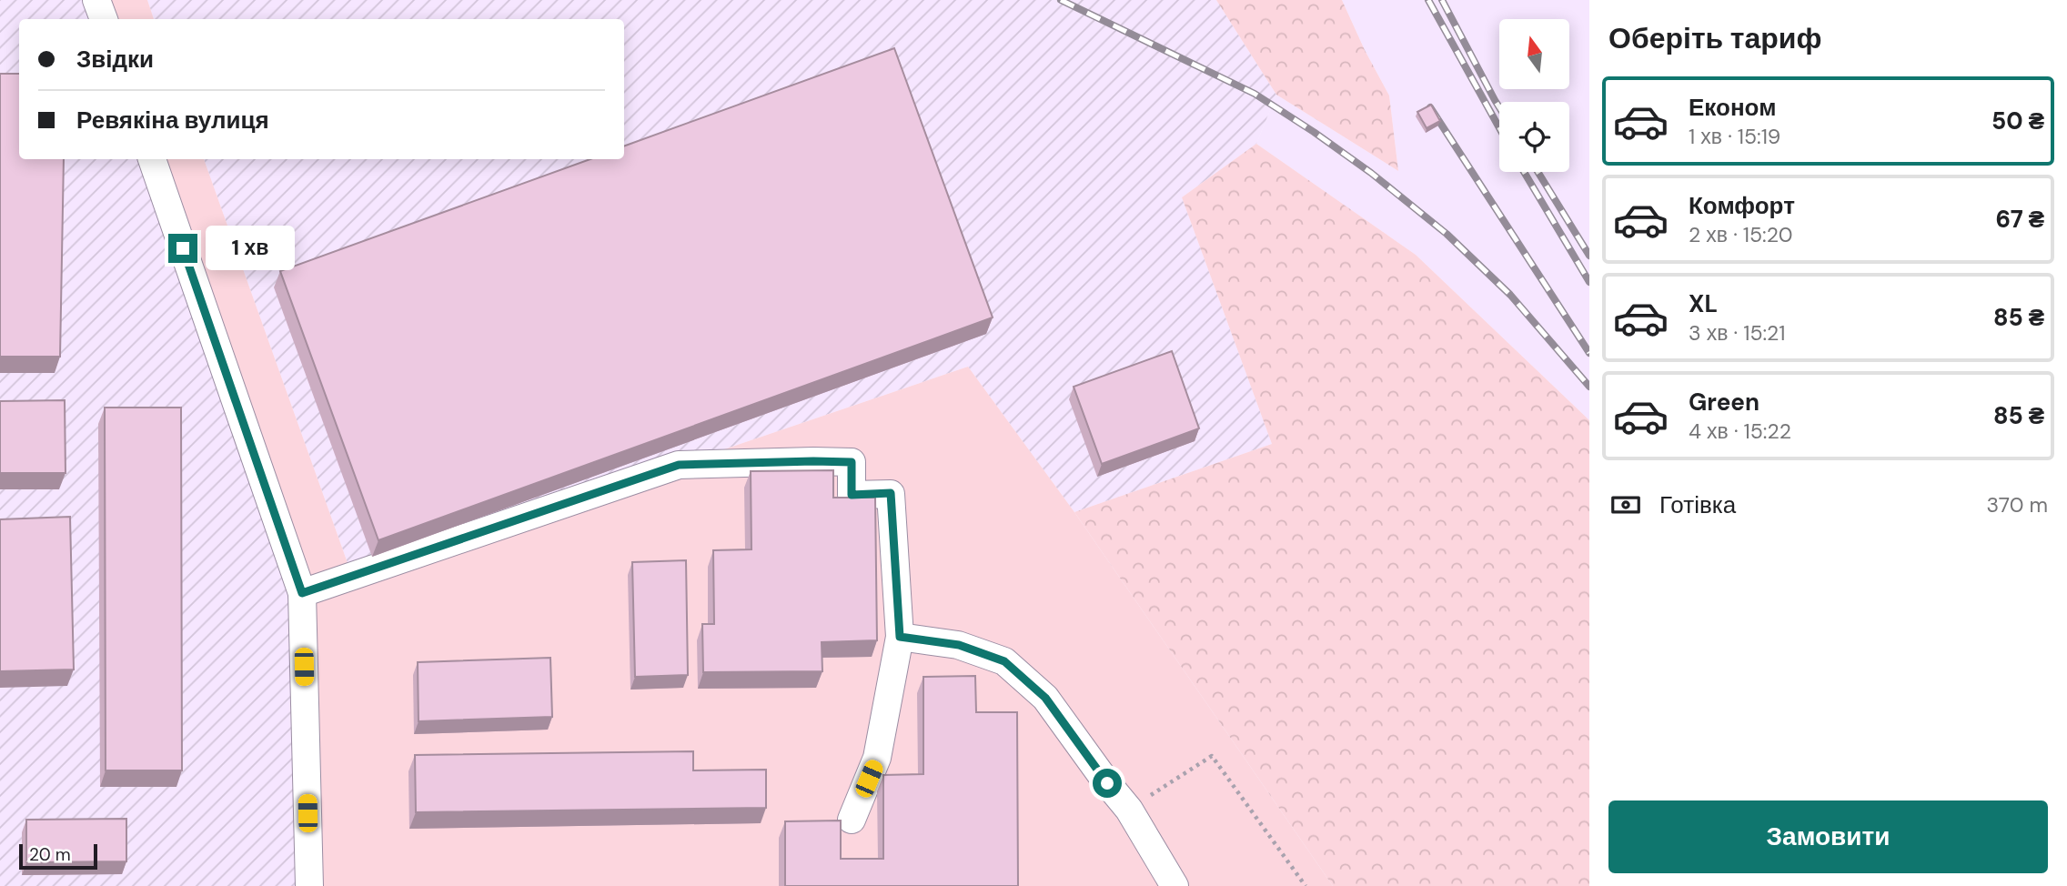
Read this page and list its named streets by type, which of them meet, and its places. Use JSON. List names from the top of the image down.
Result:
{
  "scale_bar": "20 m",
  "north": "top",
  "page": {
    "heading": "Оберіть тариф",
    "banner": ["Звідки", "Ревякіна вулиця"],
    "list": [
      {
        "name": "Економ",
        "note": "1 хв · 15:19",
        "value": "50 ₴"
      },
      {
        "name": "Комфорт",
        "note": "2 хв · 15:20",
        "value": "67 ₴"
      },
      {
        "name": "XL",
        "note": "3 хв · 15:21",
        "value": "85 ₴"
      },
      {
        "name": "Green",
        "note": "4 хв · 15:22",
        "value": "85 ₴"
      }
    ],
    "bubble": "1 хв",
    "pay": ["Готівка", "370 m"],
    "buttons": "Замовити",
    "scale": "20 m"
  }
}
